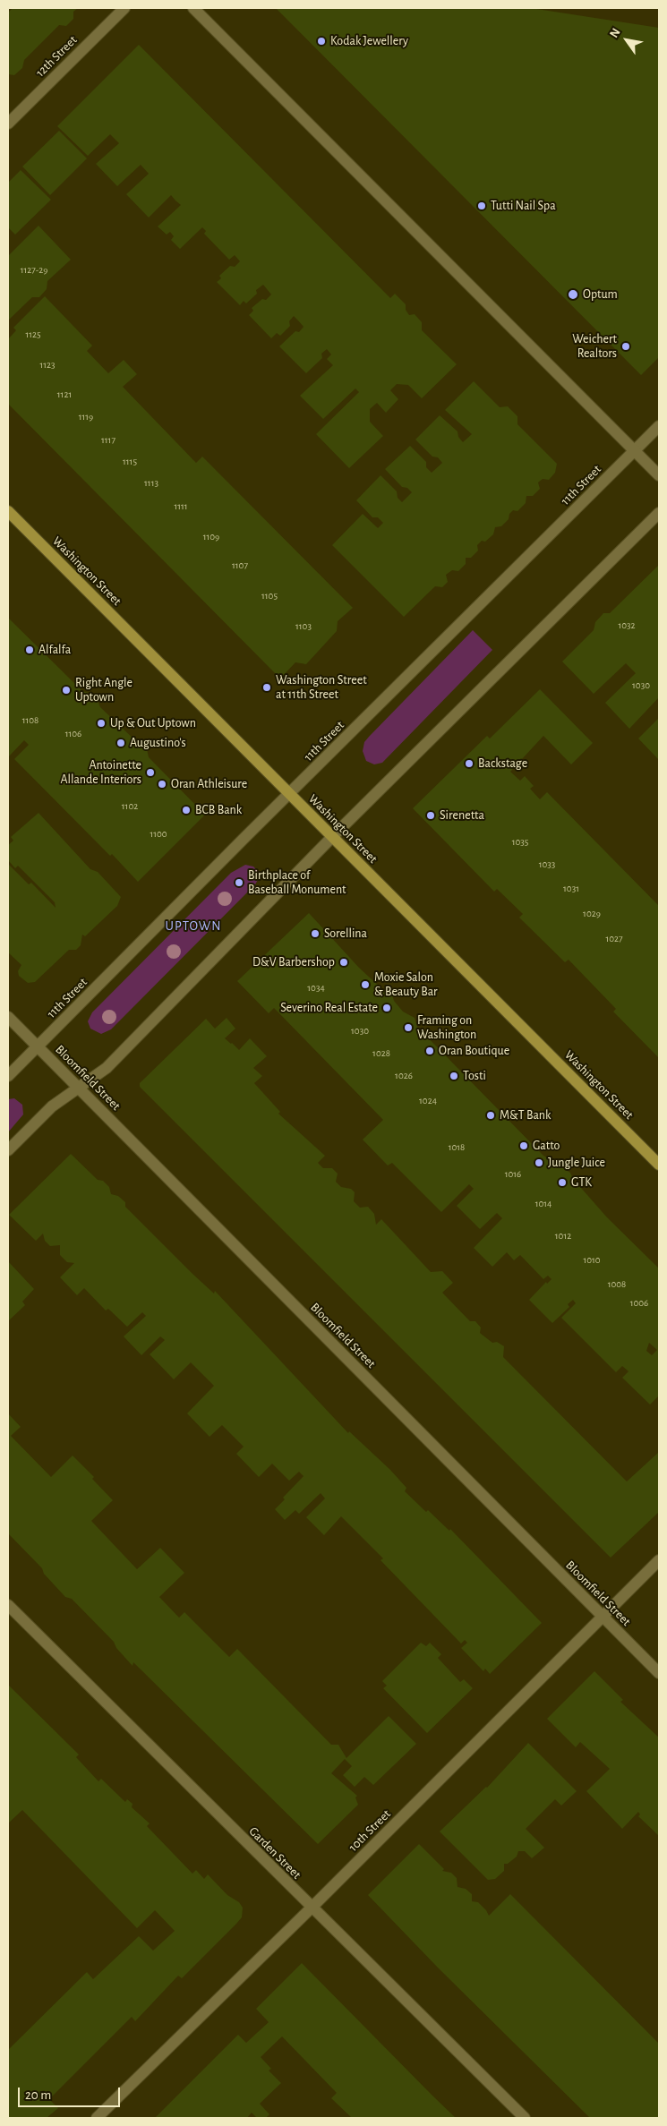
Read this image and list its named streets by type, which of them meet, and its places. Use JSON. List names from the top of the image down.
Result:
{
  "streets": {
    "main road": ["Washington Street"],
    "street": [
      "12th Street",
      "11th Street",
      "Bloomfield Street",
      "10th Street",
      "Garden Street"
    ]
  },
  "crossings": [
    ["11th Street", "Washington Street"],
    ["11th Street", "Bloomfield Street"],
    ["Bloomfield Street", "10th Street"],
    ["10th Street", "Garden Street"]
  ],
  "districts": ["UPTOWN"],
  "places": [
    "Kodak Jewellery",
    "Tutti Nail Spa",
    "Optum",
    "Weichert Realtors",
    "Alfalfa",
    "Washington Street at 11th Street",
    "Right Angle Uptown",
    "Up & Out Uptown",
    "Augustino's",
    "Backstage",
    "Antoinette Allande Interiors",
    "Oran Athleisure",
    "BCB Bank",
    "Sirenetta",
    "Birthplace of Baseball Monument",
    "Sorellina",
    "D&V Barbershop",
    "Moxie Salon & Beauty Bar",
    "Severino Real Estate",
    "Framing on Washington",
    "Oran Boutique",
    "Tosti",
    "M&T Bank",
    "Gatto",
    "Jungle Juice",
    "GTK"
  ],
  "house_numbers": [
    "1127-29",
    "1125",
    "1123",
    "1121",
    "1119",
    "1117",
    "1115",
    "1113",
    "1111",
    "1109",
    "1107",
    "1105",
    "1032",
    "1103",
    "1030",
    "1108",
    "1106",
    "1102",
    "1100",
    "1035",
    "1033",
    "1031",
    "1029",
    "1027",
    "1034",
    "1030",
    "1028",
    "1026",
    "1024",
    "1018",
    "1016",
    "1014",
    "1012",
    "1010",
    "1008",
    "1006"
  ],
  "scale_bar": "20 m",
  "north": "top left"
}
